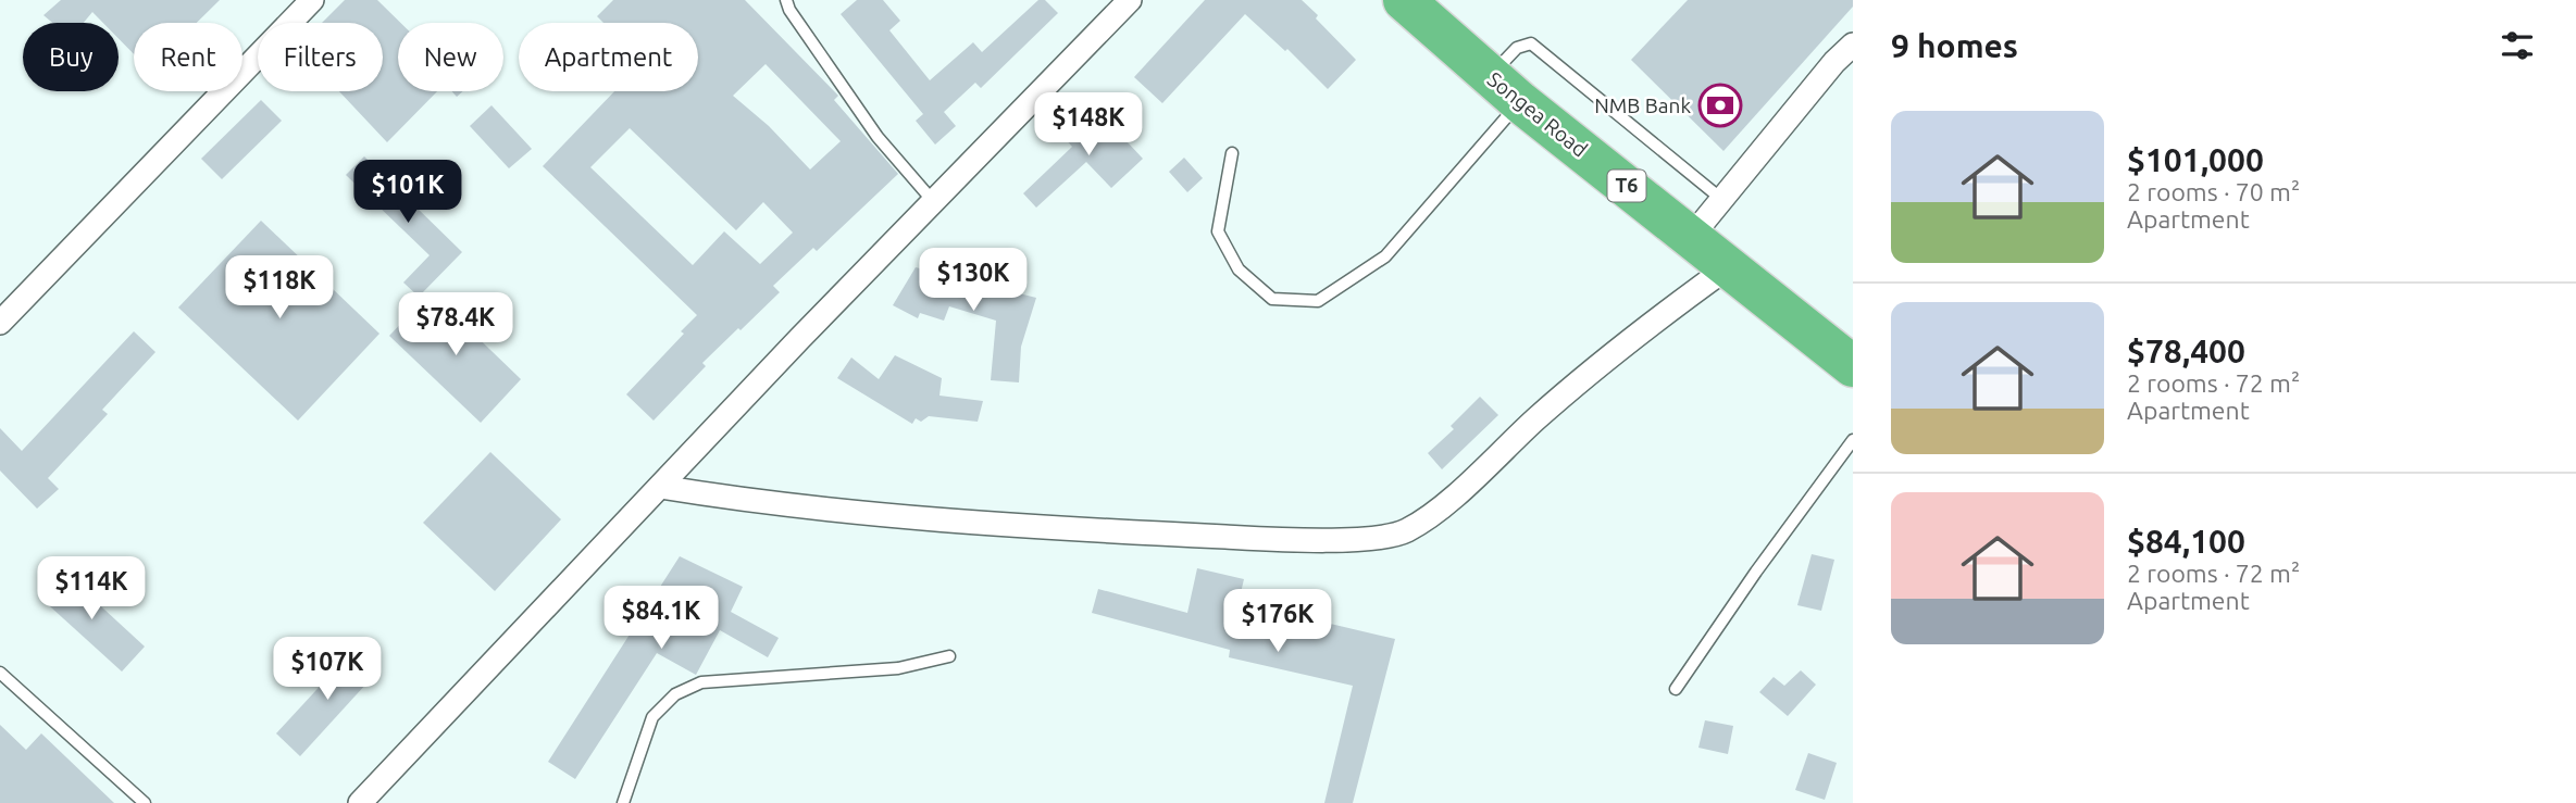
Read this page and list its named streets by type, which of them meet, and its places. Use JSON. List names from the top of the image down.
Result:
{
  "streets": {
    "highway": ["Songea Road", "T6"]
  },
  "places": {
    "bank": ["NMB Bank"]
  },
  "page": {
    "heading": "9 homes",
    "chip": [
      "Buy",
      "Rent",
      "Filters",
      "New",
      "Apartment"
    ],
    "list": [
      {
        "name": "$101,000",
        "note": "2 rooms · 70 m² · Apartment"
      },
      {
        "name": "$78,400",
        "note": "2 rooms · 72 m² · Apartment"
      },
      {
        "name": "$84,100",
        "note": "2 rooms · 72 m² · Apartment"
      }
    ],
    "price": [
      "$148K",
      "$101K",
      "$130K",
      "$118K",
      "$78.4K",
      "$114K",
      "$84.1K",
      "$176K",
      "$107K"
    ]
  }
}
